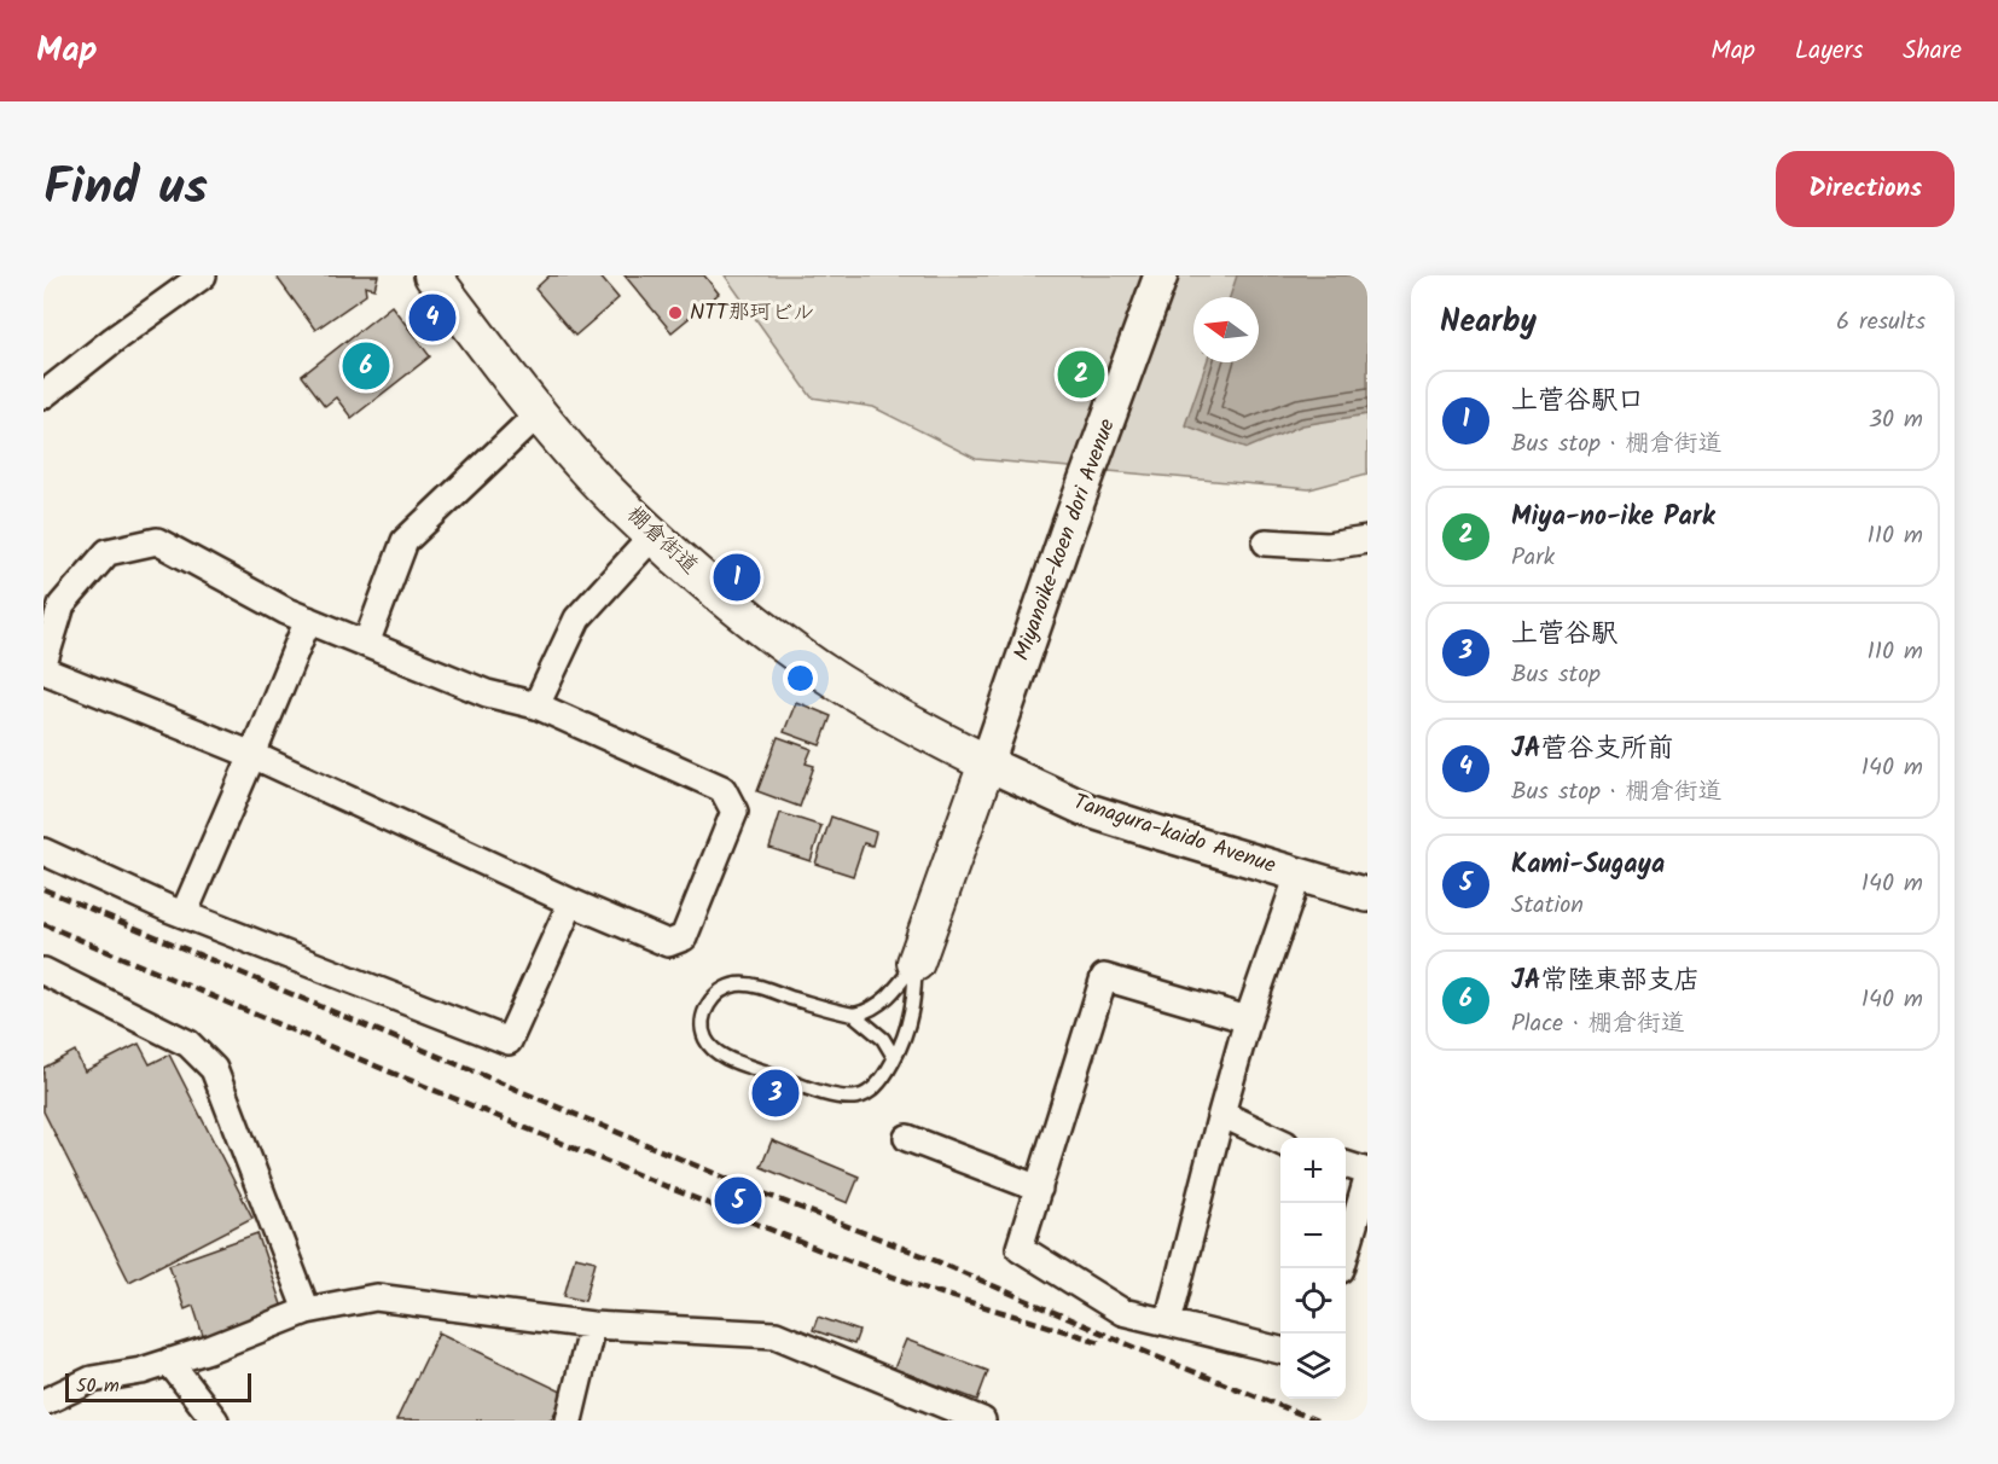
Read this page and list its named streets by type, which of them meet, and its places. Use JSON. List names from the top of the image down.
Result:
{
  "streets": {
    "main road": ["棚倉街道"],
    "street": ["Miyanoike-koen dori Avenue", "Tanagura-kaido Avenue"]
  },
  "crossings": [
    ["Miyanoike-koen dori Avenue", "棚倉街道"],
    ["Miyanoike-koen dori Avenue", "Tanagura-kaido Avenue"],
    ["棚倉街道", "Tanagura-kaido Avenue"]
  ],
  "places": ["NTT那珂ビル"],
  "scale_bar": "50 m",
  "north": "left",
  "page": {
    "header": "Map",
    "nav": ["Map", "Layers", "Share"],
    "title": "Find us",
    "buttons": "Directions",
    "heading": ["Nearby", "6 results"],
    "pins": [
      "4",
      "6",
      "2",
      "1",
      "3",
      "5"
    ],
    "list": [
      {
        "mark": "1",
        "name": "上菅谷駅口",
        "note": "Bus stop · 棚倉街道",
        "value": "30 m"
      },
      {
        "mark": "2",
        "name": "Miya-no-ike Park",
        "note": "Park",
        "value": "110 m"
      },
      {
        "mark": "3",
        "name": "上菅谷駅",
        "note": "Bus stop",
        "value": "110 m"
      },
      {
        "mark": "4",
        "name": "JA菅谷支所前",
        "note": "Bus stop · 棚倉街道",
        "value": "140 m"
      },
      {
        "mark": "5",
        "name": "Kami-Sugaya",
        "note": "Station",
        "value": "140 m"
      },
      {
        "mark": "6",
        "name": "JA常陸東部支店",
        "note": "Place · 棚倉街道",
        "value": "140 m"
      }
    ],
    "map_buttons": ["+", "−"],
    "scale": "50 m"
  }
}
